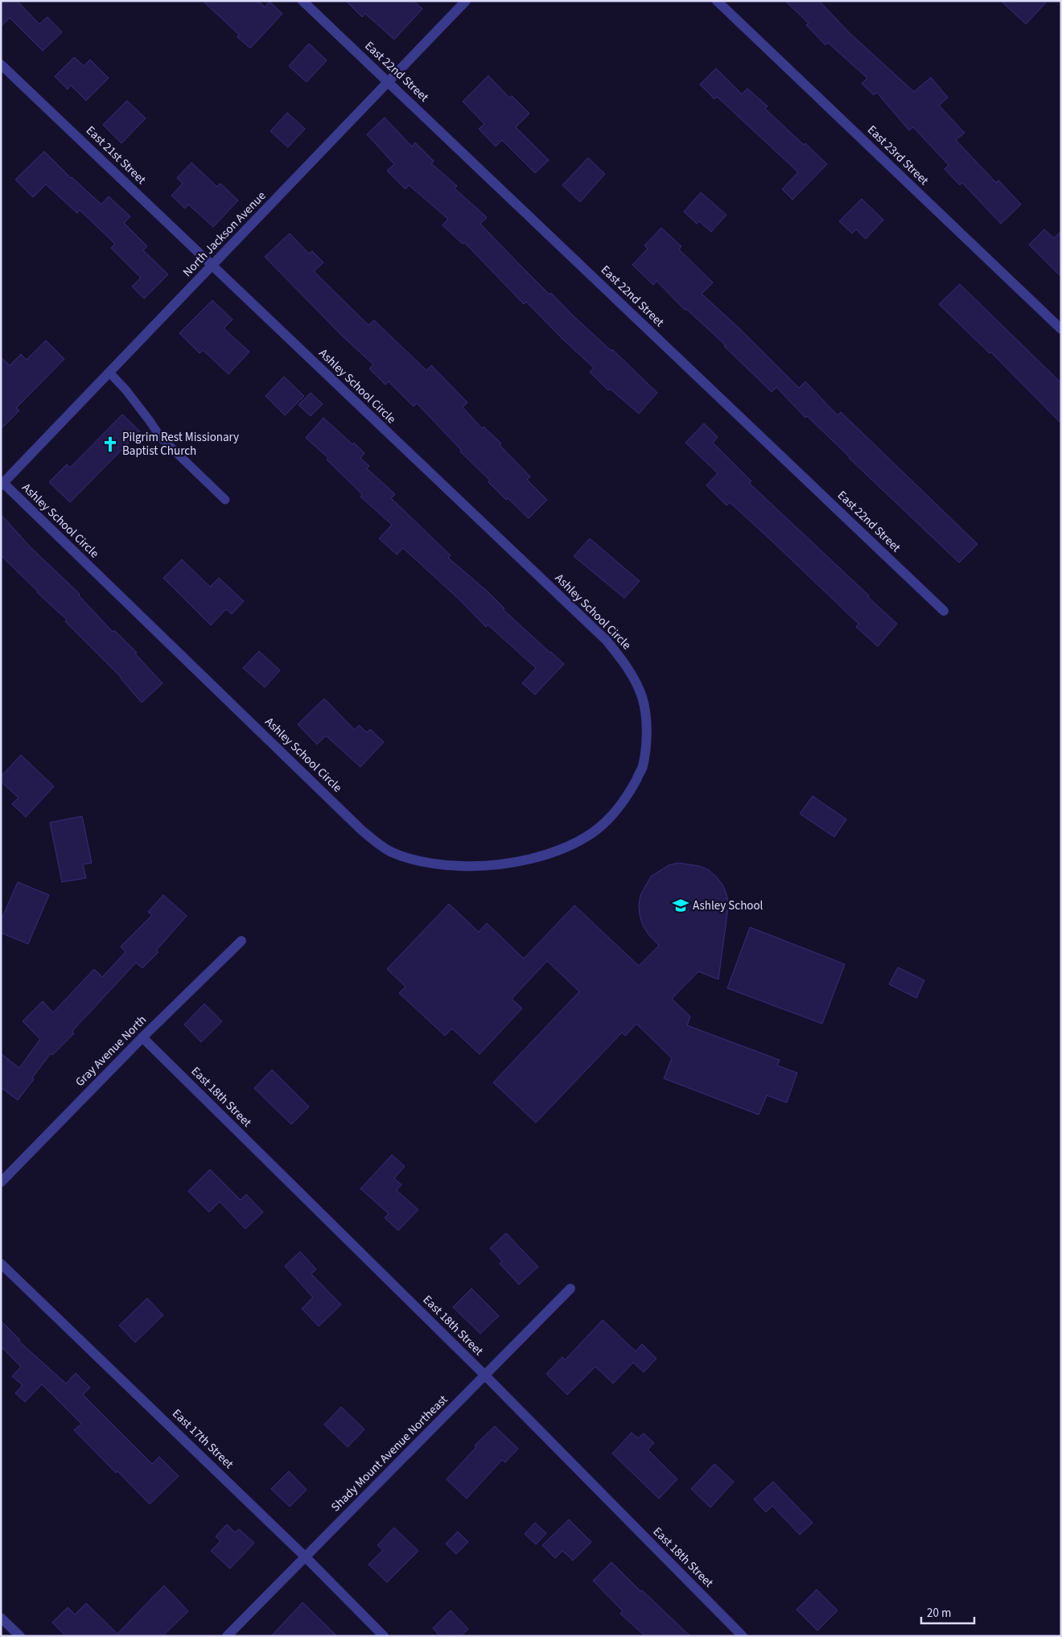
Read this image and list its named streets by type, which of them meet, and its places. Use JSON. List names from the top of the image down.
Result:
{
  "streets": {
    "street": [
      "East 22nd Street",
      "East 21st Street",
      "East 23rd Street",
      "North Jackson Avenue",
      "Ashley School Circle",
      "Gray Avenue North",
      "East 18th Street",
      "East 17th Street",
      "Shady Mount Avenue Northeast"
    ]
  },
  "crossings": [
    ["East 22nd Street", "North Jackson Avenue"],
    ["East 21st Street", "North Jackson Avenue"],
    ["East 21st Street", "Ashley School Circle"],
    ["North Jackson Avenue", "Ashley School Circle"],
    ["Gray Avenue North", "East 18th Street"],
    ["East 18th Street", "Shady Mount Avenue Northeast"],
    ["East 17th Street", "Shady Mount Avenue Northeast"]
  ],
  "places": {
    "church": ["Pilgrim Rest Missionary Baptist Church"],
    "school or university": ["Ashley School"]
  },
  "scale_bar": "20 m"
}
